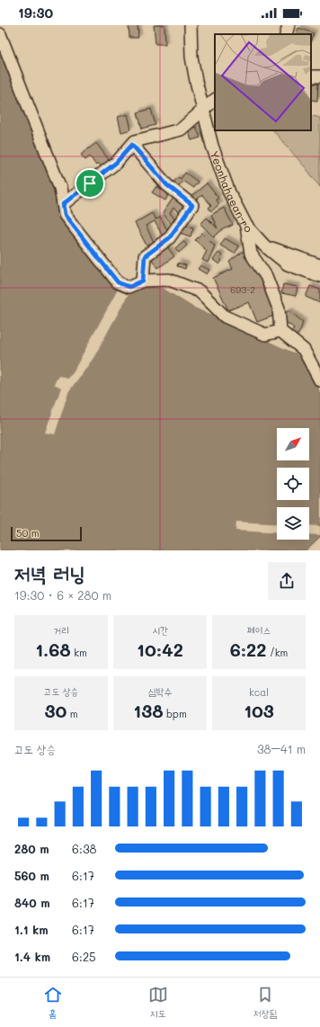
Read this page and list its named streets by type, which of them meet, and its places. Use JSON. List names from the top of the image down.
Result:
{
  "streets": {
    "street": ["Yeonhahaean-ro"]
  },
  "house_numbers": ["693-2"],
  "scale_bar": "50 m",
  "north": "top right",
  "page": {
    "status": "19:30",
    "scale": "50 m",
    "heading": ["저녁 러닝", "19:30 · 6 × 280 m"],
    "stats": [
      ["거리", "1.68 km"],
      ["시간", "10:42"],
      ["페이스", "6:22 /km"],
      ["고도 상승", "30 m"],
      ["심박수", "138 bpm"],
      ["kcal", "103"]
    ],
    "chart": ["고도 상승", "38–41 m"],
    "list": [
      {
        "name": "280 m",
        "note": "6:38"
      },
      {
        "name": "560 m",
        "note": "6:17"
      },
      {
        "name": "840 m",
        "note": "6:17"
      },
      {
        "name": "1.1 km",
        "note": "6:17"
      },
      {
        "name": "1.4 km",
        "note": "6:25"
      }
    ],
    "tabs": ["홈", "지도", "저장됨"]
  }
}
